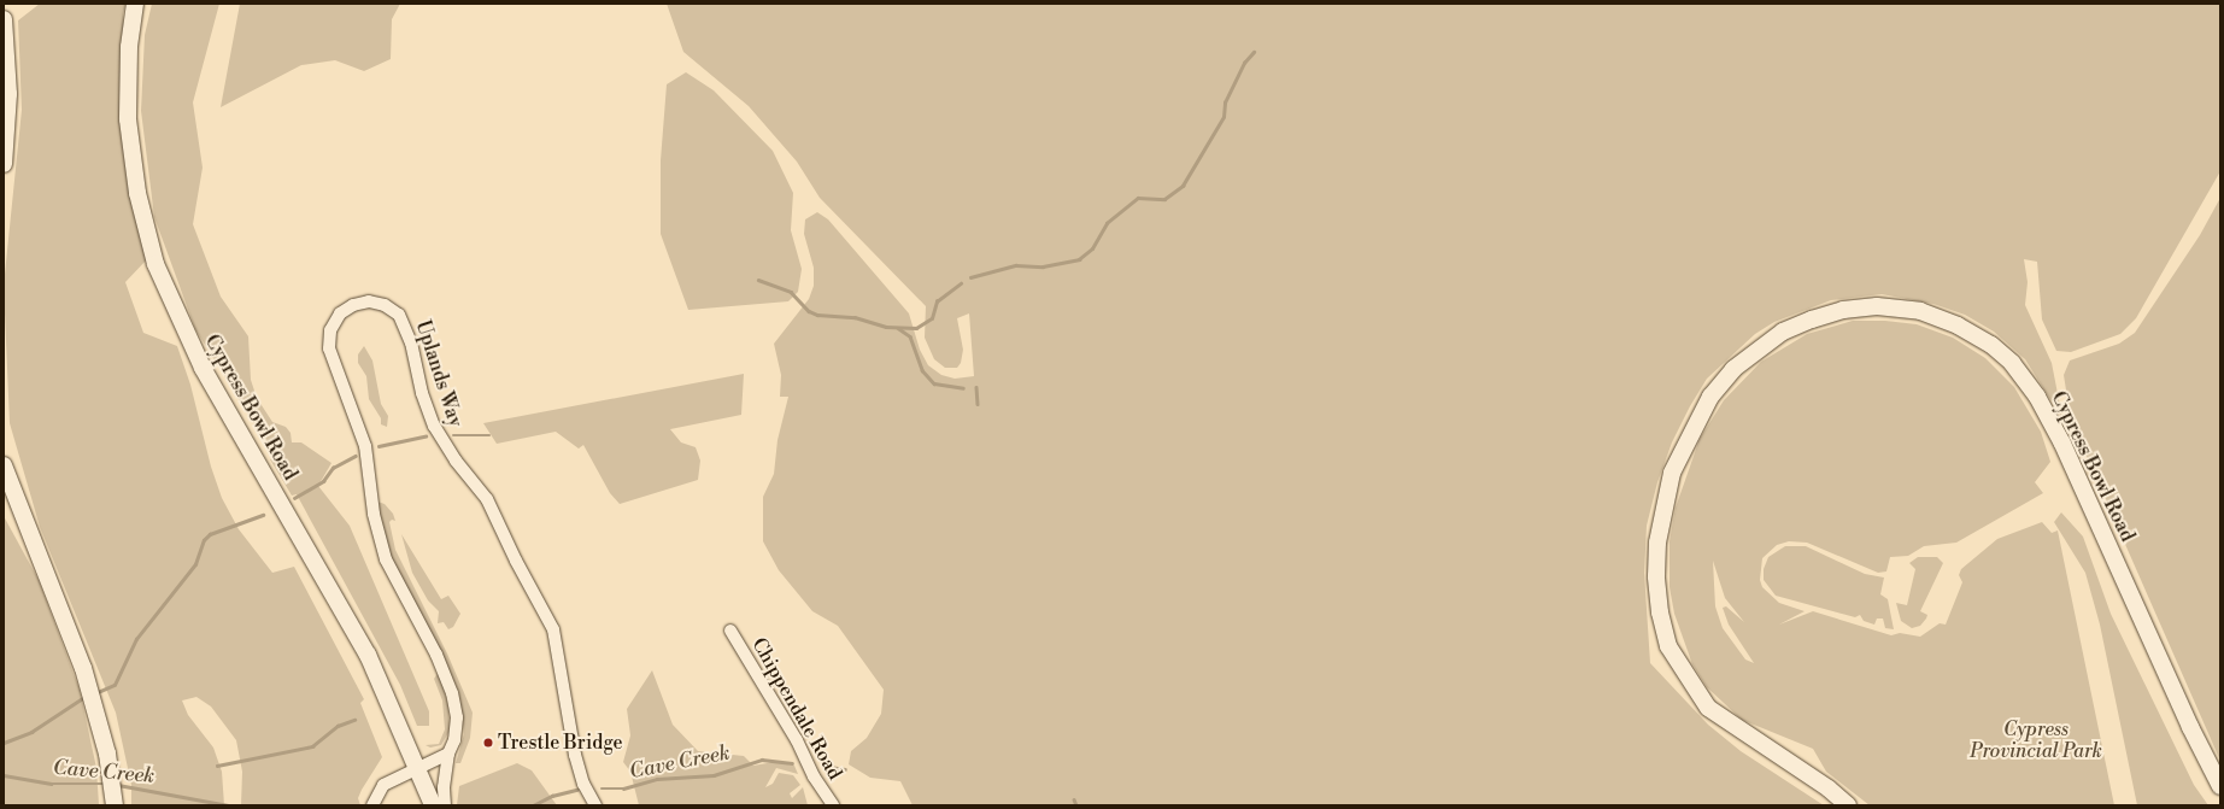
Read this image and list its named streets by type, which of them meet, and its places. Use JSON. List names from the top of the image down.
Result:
{
  "streets": {
    "street": ["Uplands Way", "Cypress Bowl Road", "Chippendale Road"]
  },
  "water": ["Cave Creek"],
  "parks": ["Cypress Provincial Park"],
  "places": ["Trestle Bridge"]
}
